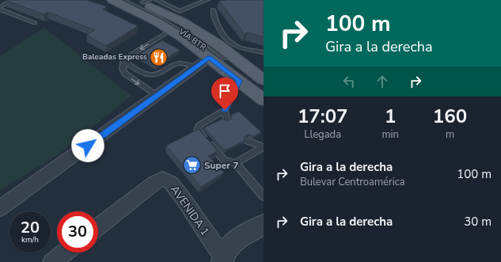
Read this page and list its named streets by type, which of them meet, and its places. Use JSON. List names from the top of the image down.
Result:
{
  "streets": {
    "street": ["AVENIDA 1"],
    "lane": ["VÍA BTR"]
  },
  "places": {
    "restaurant": ["Baleadas Express"],
    "supermarket": ["Super 7"]
  },
  "page": {
    "turn": ["100 m", "Gira a la derecha"],
    "eta": [
      "17:07",
      "Llegada",
      "1",
      "min",
      "160",
      "m"
    ],
    "list": [
      {
        "name": "Gira a la derecha",
        "note": "Bulevar Centroamérica",
        "value": "100 m"
      },
      {
        "name": "Gira a la derecha",
        "value": "30 m"
      }
    ],
    "speed": "20 km/h",
    "limit": "30"
  }
}
